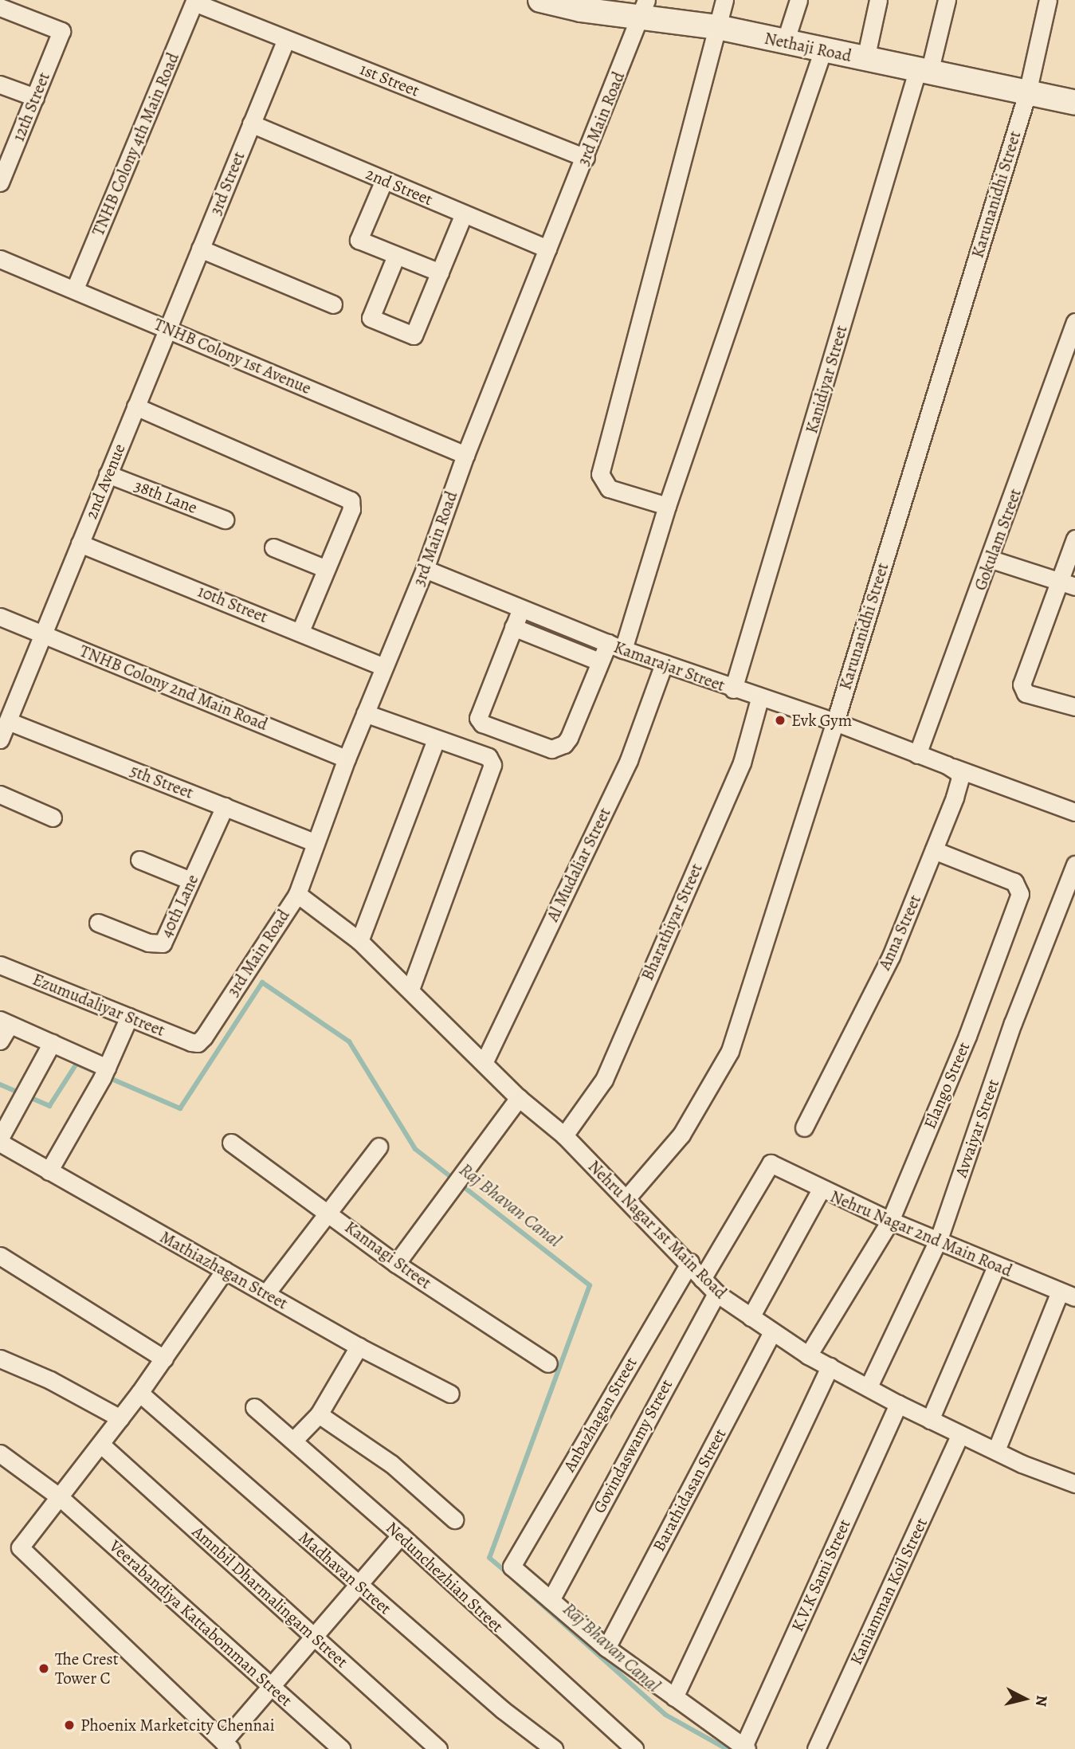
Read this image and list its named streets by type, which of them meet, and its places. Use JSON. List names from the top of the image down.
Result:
{
  "streets": {
    "street": [
      "Nethaji Road",
      "1st Street",
      "12th Street",
      "3rd Main Road",
      "TNHB Colony 4th Main Road",
      "3rd Street",
      "2nd Street",
      "Karunanidhi Street",
      "TNHB Colony 1st Avenue",
      "Kanidiyar Street",
      "2nd Avenue",
      "38th Lane",
      "Gokulam Street",
      "10th Street",
      "Kamarajar Street",
      "TNHB Colony 2nd Main Road",
      "5th Street",
      "Al Mudaliar Street",
      "40th Lane",
      "Bharathiyar Street",
      "Anna Street",
      "Ezumudaliyar Street",
      "Elango Street",
      "Avvaiyar Street",
      "Nehru Nagar 1st Main Road",
      "Nehru Nagar 2nd Main Road",
      "Kannagi Street",
      "Mathiazhagan Street",
      "Anbazhagan Street",
      "Govindaswamy Street",
      "Barathidasan Street",
      "Madhavan Street",
      "K.V.K Sami Street",
      "Nedunchezhian Street",
      "Kaniamman Koil Street",
      "Amnbil Dharmalingam Street",
      "Veerabandiya Kattabomman Street"
    ]
  },
  "crossings": [
    ["Nethaji Road", "3rd Main Road"],
    ["Nethaji Road", "Karunanidhi Street"],
    ["Nethaji Road", "Kanidiyar Street"],
    ["1st Street", "3rd Main Road"],
    ["1st Street", "TNHB Colony 4th Main Road"],
    ["1st Street", "3rd Street"],
    ["3rd Main Road", "2nd Street"],
    ["3rd Main Road", "TNHB Colony 1st Avenue"],
    ["3rd Main Road", "10th Street"],
    ["3rd Main Road", "Kamarajar Street"],
    ["3rd Main Road", "TNHB Colony 2nd Main Road"],
    ["3rd Main Road", "5th Street"],
    ["3rd Main Road", "Ezumudaliyar Street"],
    ["3rd Main Road", "Nehru Nagar 1st Main Road"],
    ["TNHB Colony 4th Main Road", "TNHB Colony 1st Avenue"],
    ["3rd Street", "2nd Street"],
    ["3rd Street", "TNHB Colony 1st Avenue"],
    ["3rd Street", "2nd Avenue"],
    ["Karunanidhi Street", "Kamarajar Street"],
    ["Karunanidhi Street", "Nehru Nagar 1st Main Road"],
    ["TNHB Colony 1st Avenue", "2nd Avenue"],
    ["Kanidiyar Street", "Kamarajar Street"],
    ["2nd Avenue", "38th Lane"],
    ["2nd Avenue", "10th Street"],
    ["2nd Avenue", "TNHB Colony 2nd Main Road"],
    ["2nd Avenue", "5th Street"],
    ["Gokulam Street", "Kamarajar Street"],
    ["Kamarajar Street", "Al Mudaliar Street"],
    ["Kamarajar Street", "Bharathiyar Street"],
    ["5th Street", "40th Lane"],
    ["Al Mudaliar Street", "Nehru Nagar 1st Main Road"],
    ["Bharathiyar Street", "Nehru Nagar 1st Main Road"],
    ["Anna Street", "Elango Street"],
    ["Elango Street", "Nehru Nagar 1st Main Road"],
    ["Elango Street", "Nehru Nagar 2nd Main Road"],
    ["Avvaiyar Street", "Nehru Nagar 1st Main Road"],
    ["Avvaiyar Street", "Nehru Nagar 2nd Main Road"],
    ["Nehru Nagar 1st Main Road", "Nehru Nagar 2nd Main Road"],
    ["Nehru Nagar 1st Main Road", "Anbazhagan Street"],
    ["Nehru Nagar 1st Main Road", "Govindaswamy Street"],
    ["Nehru Nagar 1st Main Road", "Barathidasan Street"],
    ["Nehru Nagar 1st Main Road", "K.V.K Sami Street"],
    ["Nehru Nagar 1st Main Road", "Kaniamman Koil Street"],
    ["Anbazhagan Street", "Govindaswamy Street"]
  ],
  "water": ["Raj Bhavan Canal"],
  "places": ["Evk Gym", "The Crest Tower C", "Phoenix Marketcity Chennai"],
  "north": "right"
}
